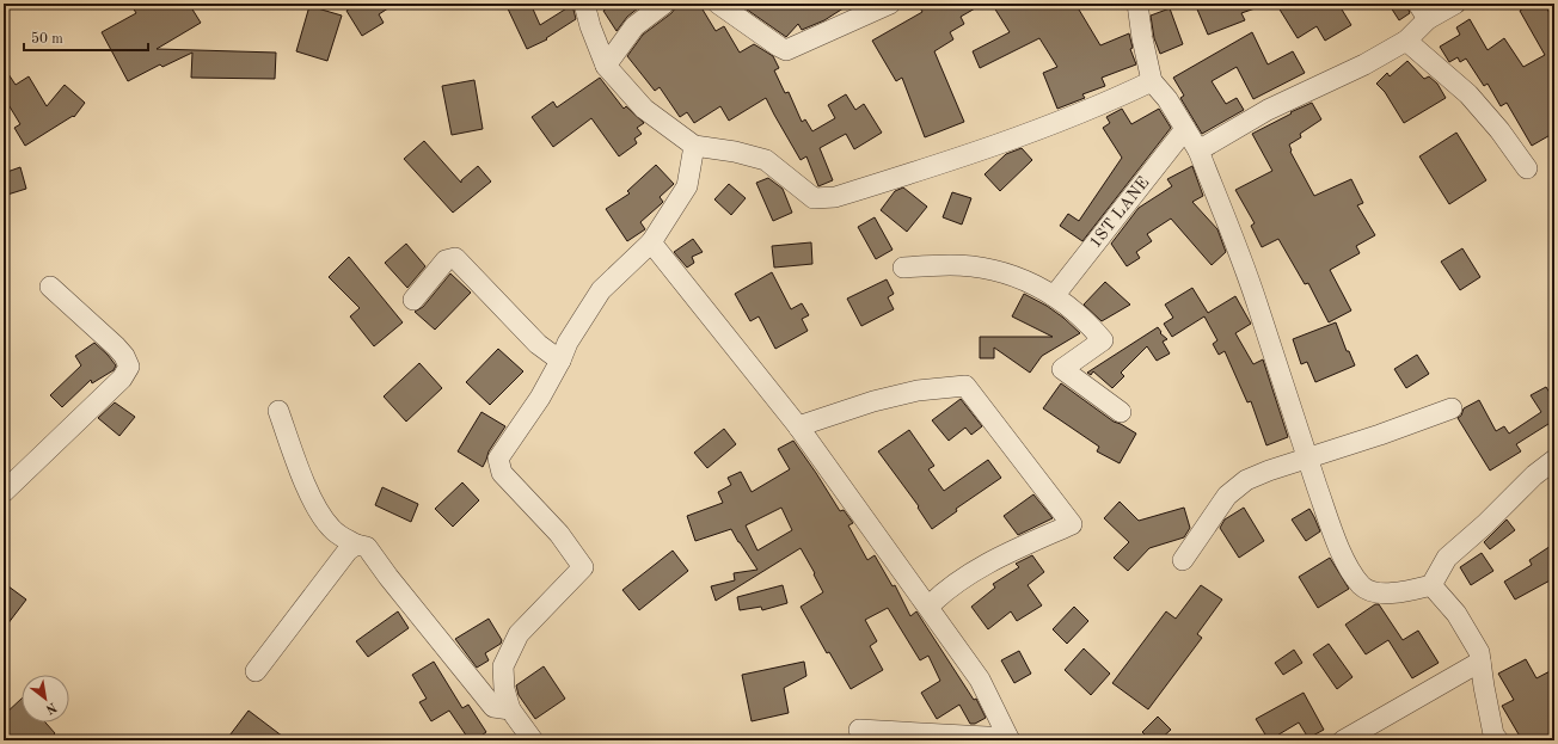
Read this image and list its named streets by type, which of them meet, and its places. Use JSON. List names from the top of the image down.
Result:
{
  "streets": {
    "street": ["1ST LANE"]
  },
  "scale_bar": "50 m",
  "north": "bottom right"
}
